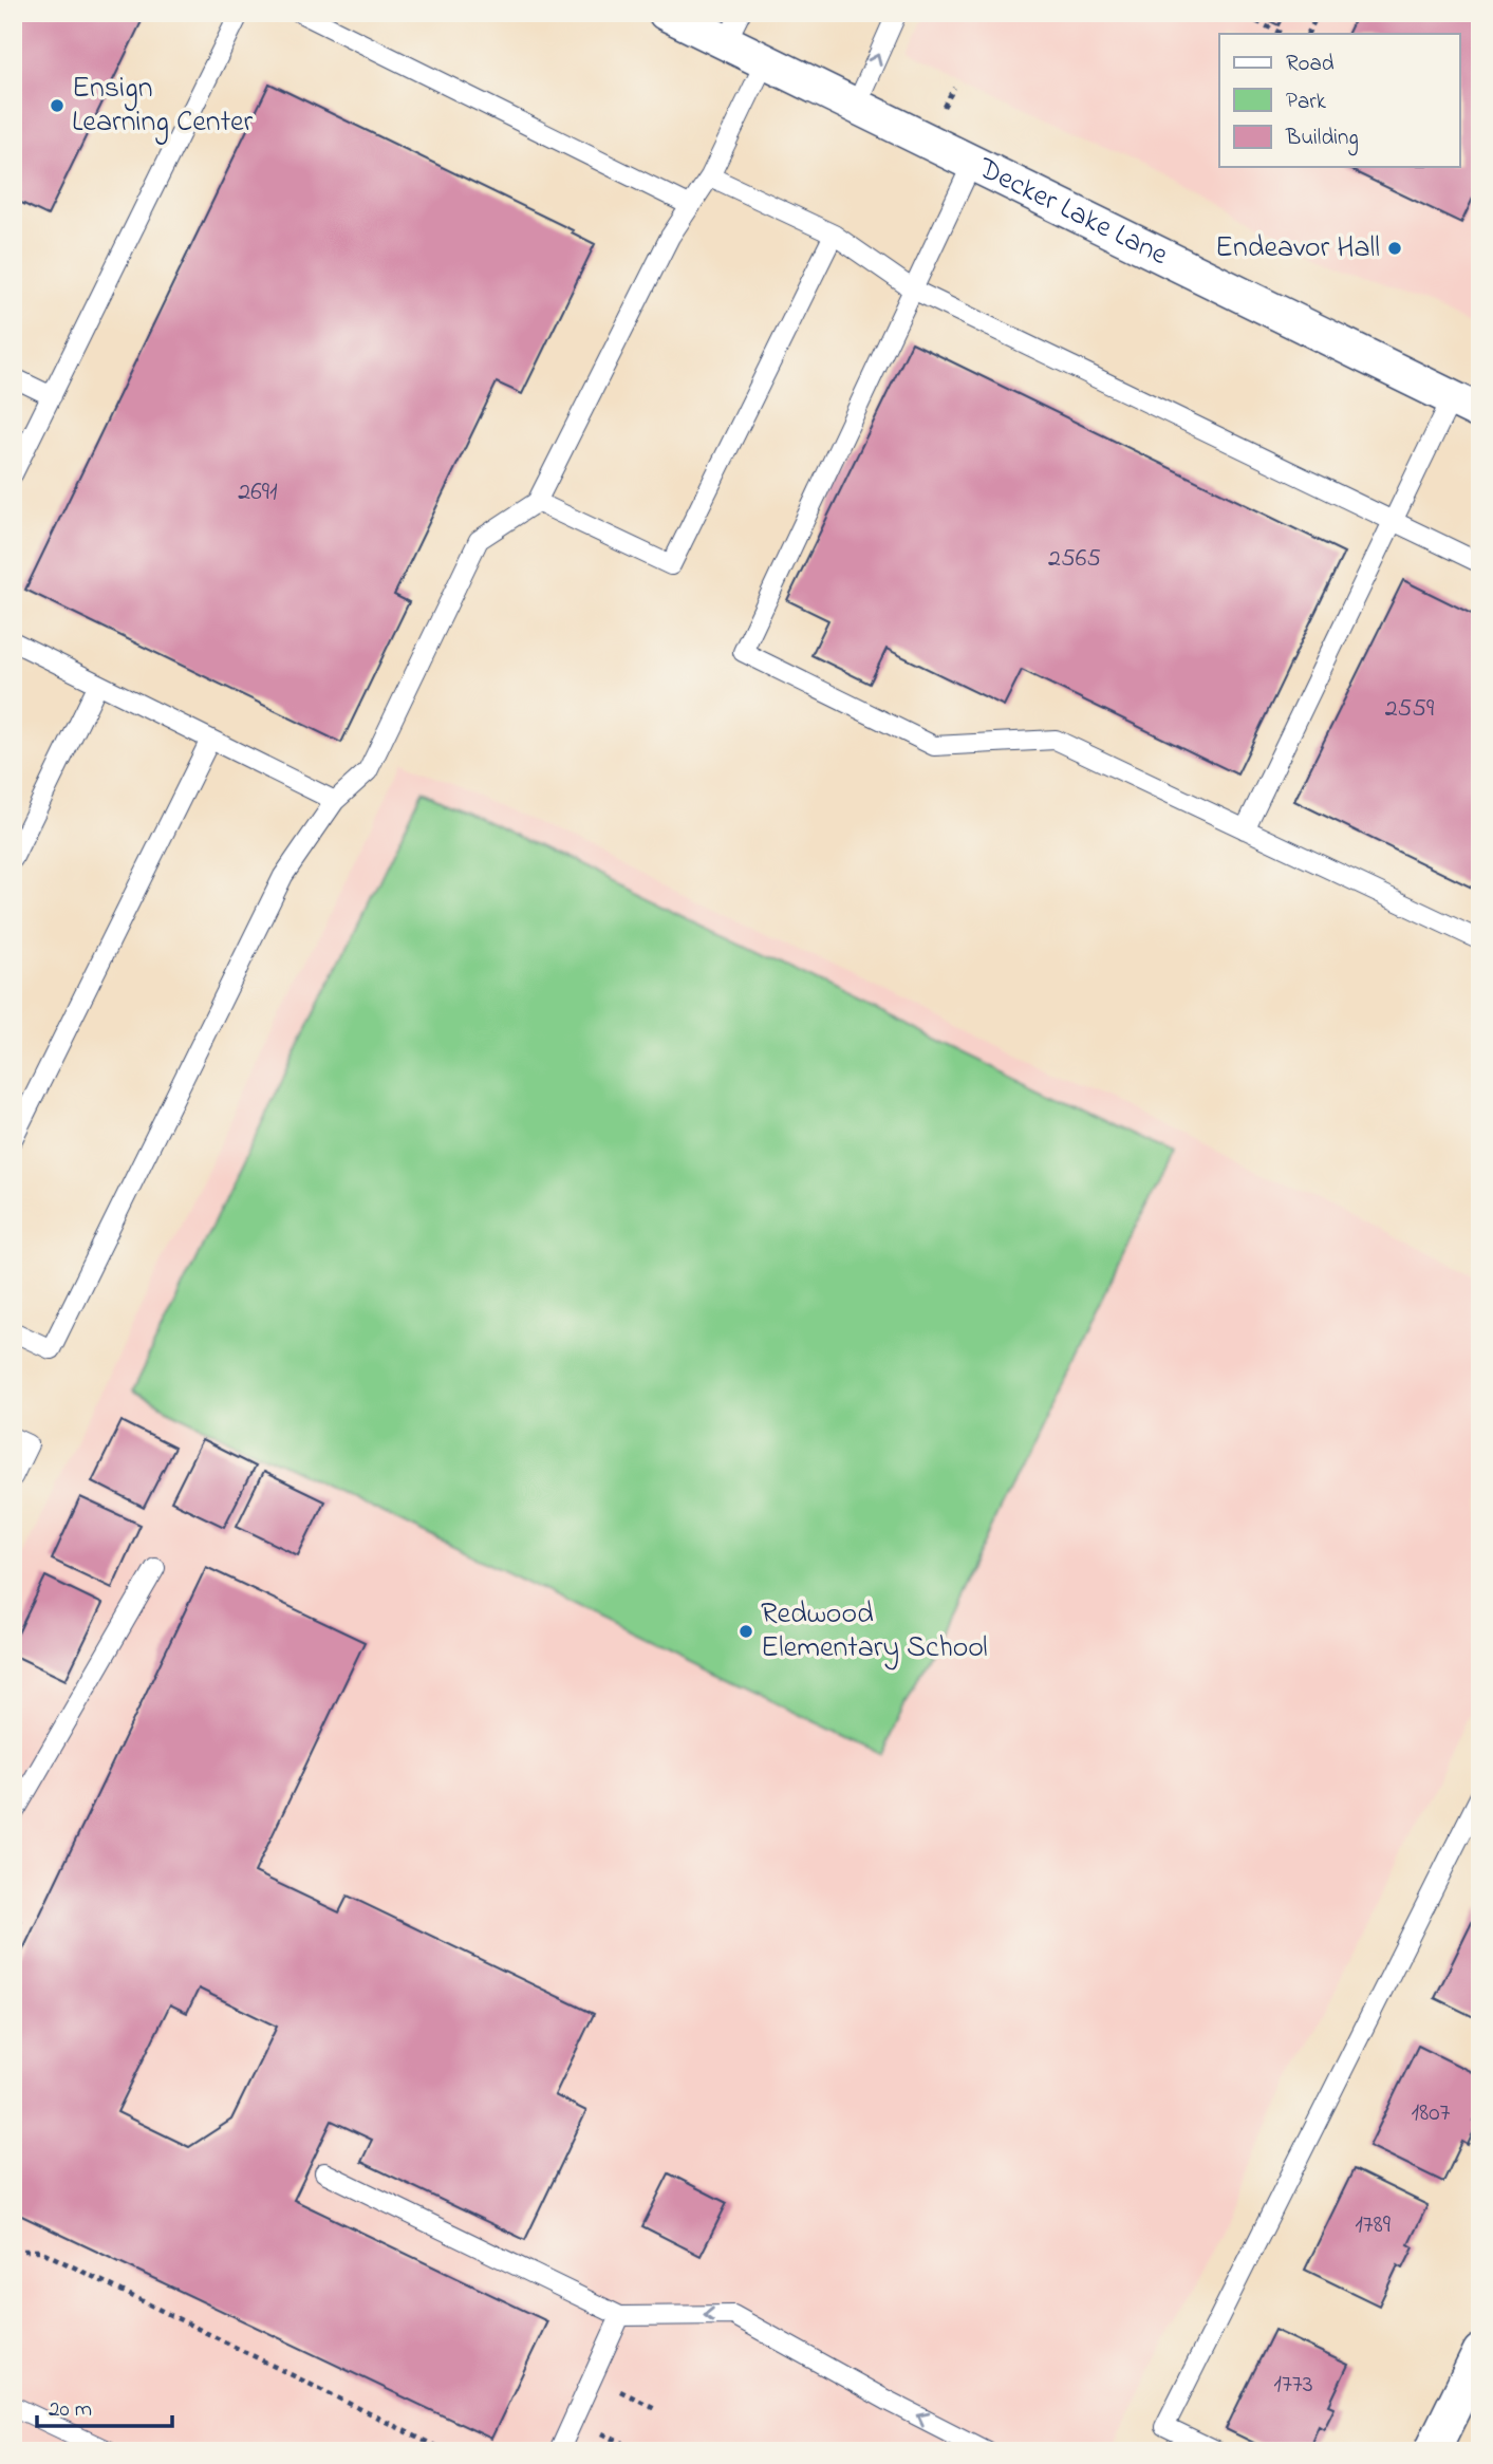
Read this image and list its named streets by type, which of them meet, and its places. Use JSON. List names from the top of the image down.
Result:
{
  "streets": {
    "street": ["Decker Lake Lane"]
  },
  "places": ["Ensign Learning Center", "Endeavor Hall", "Redwood Elementary School"],
  "house_numbers": [
    "2691",
    "2565",
    "2559",
    "1807",
    "1789",
    "1773"
  ],
  "legend": ["Road", "Park", "Building"],
  "scale_bar": "20 m"
}
